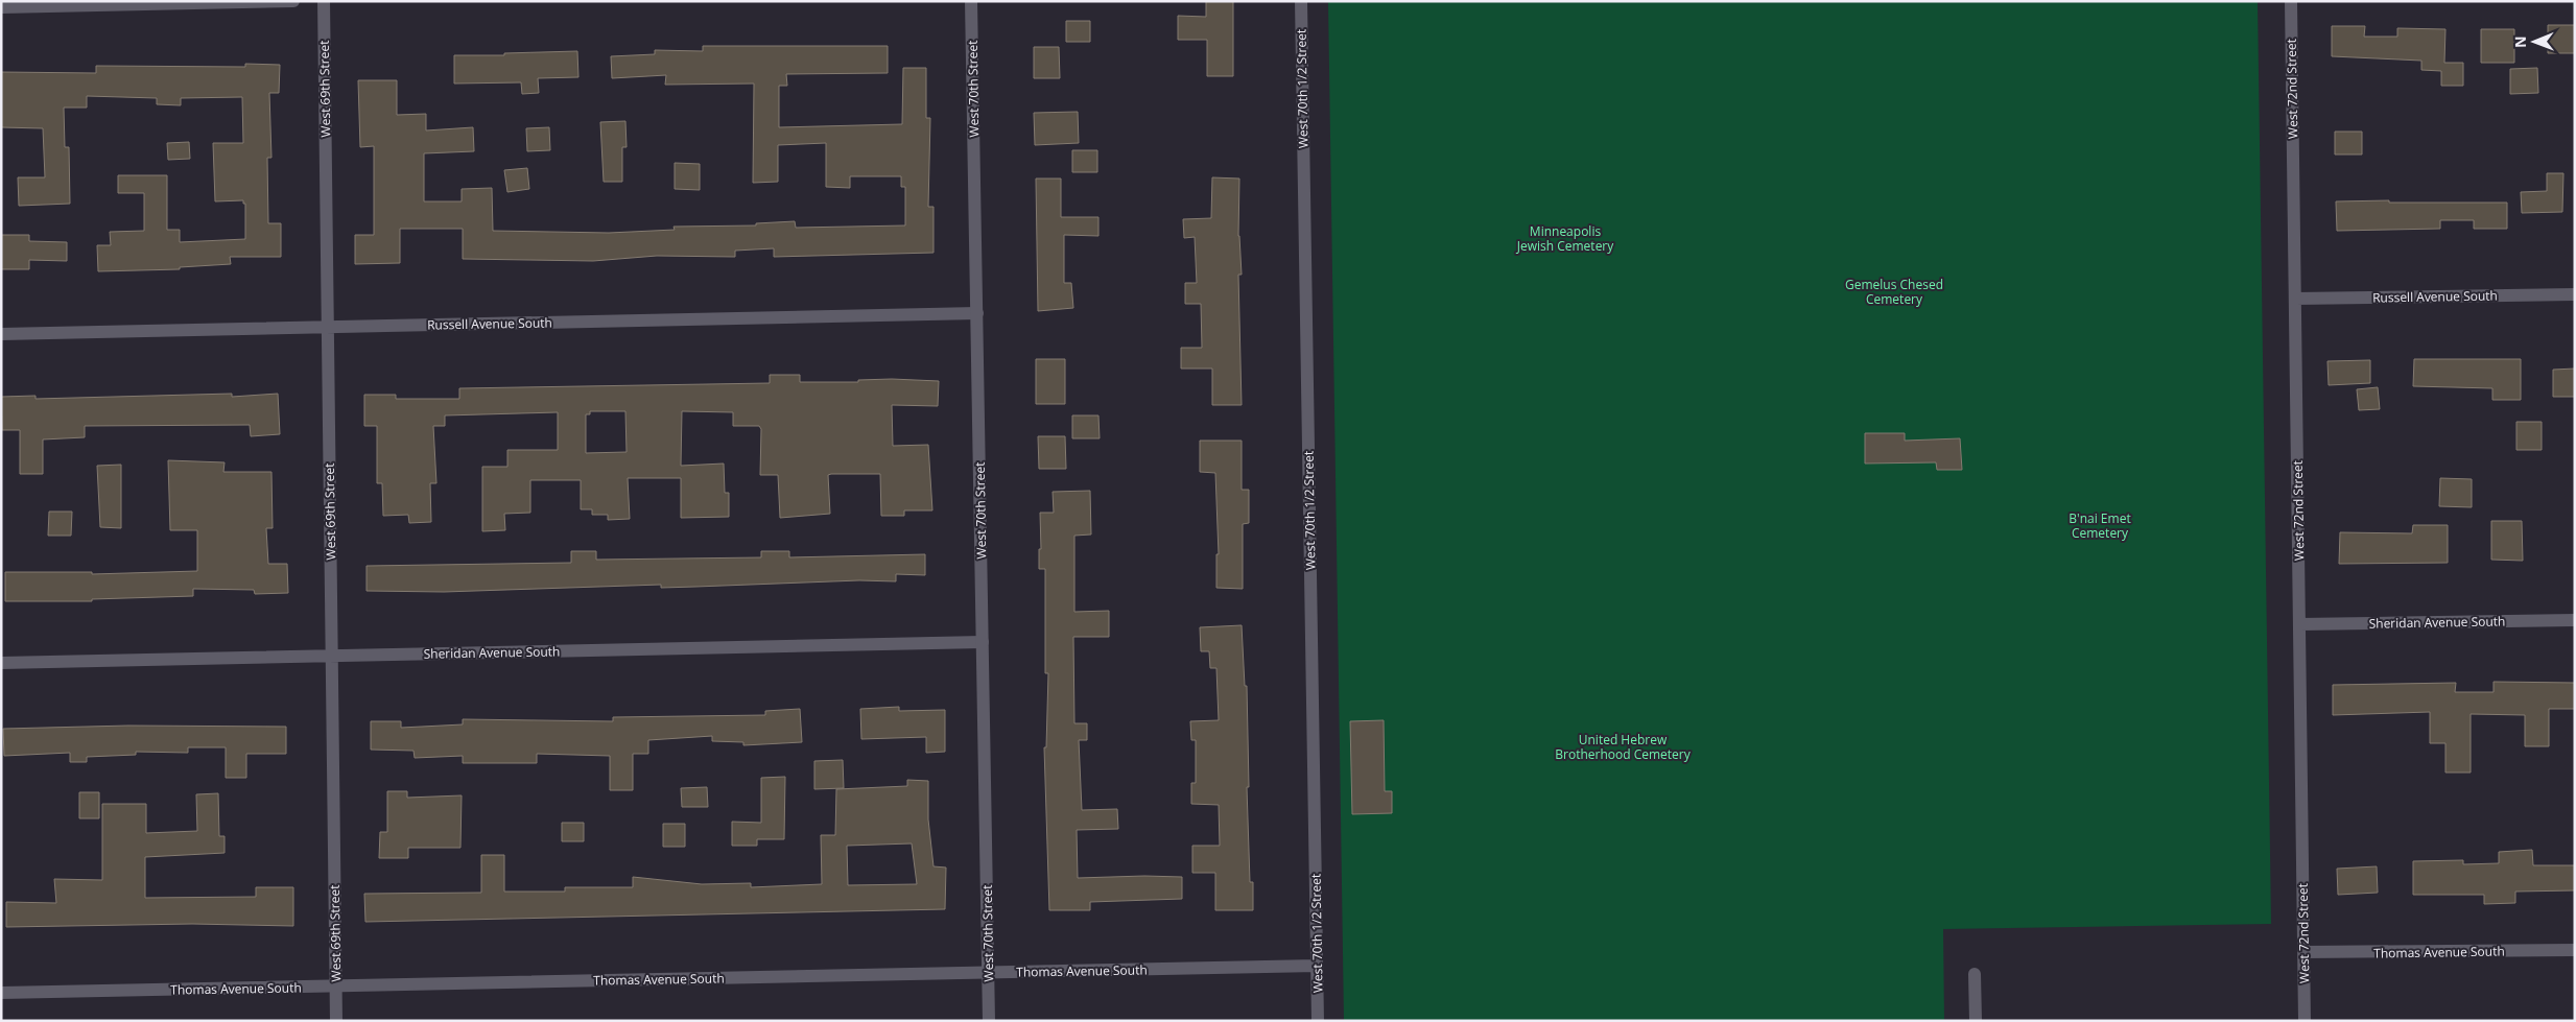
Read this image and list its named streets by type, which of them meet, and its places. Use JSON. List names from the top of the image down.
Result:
{
  "streets": {
    "street": [
      "West 69th Street",
      "West 70th Street",
      "West 70th 1/2 Street",
      "West 72nd Street",
      "Russell Avenue South",
      "Sheridan Avenue South",
      "Thomas Avenue South"
    ]
  },
  "crossings": [
    ["West 69th Street", "Russell Avenue South"],
    ["West 69th Street", "Sheridan Avenue South"],
    ["West 69th Street", "Thomas Avenue South"],
    ["West 70th Street", "Russell Avenue South"],
    ["West 70th Street", "Sheridan Avenue South"],
    ["West 70th Street", "Thomas Avenue South"],
    ["West 70th 1/2 Street", "Thomas Avenue South"],
    ["West 72nd Street", "Russell Avenue South"],
    ["West 72nd Street", "Sheridan Avenue South"],
    ["West 72nd Street", "Thomas Avenue South"]
  ],
  "parks": [
    "Minneapolis Jewish Cemetery",
    "Gemelus Chesed Cemetery",
    "B'nai Emet Cemetery",
    "United Hebrew Brotherhood Cemetery"
  ],
  "north": "left"
}
